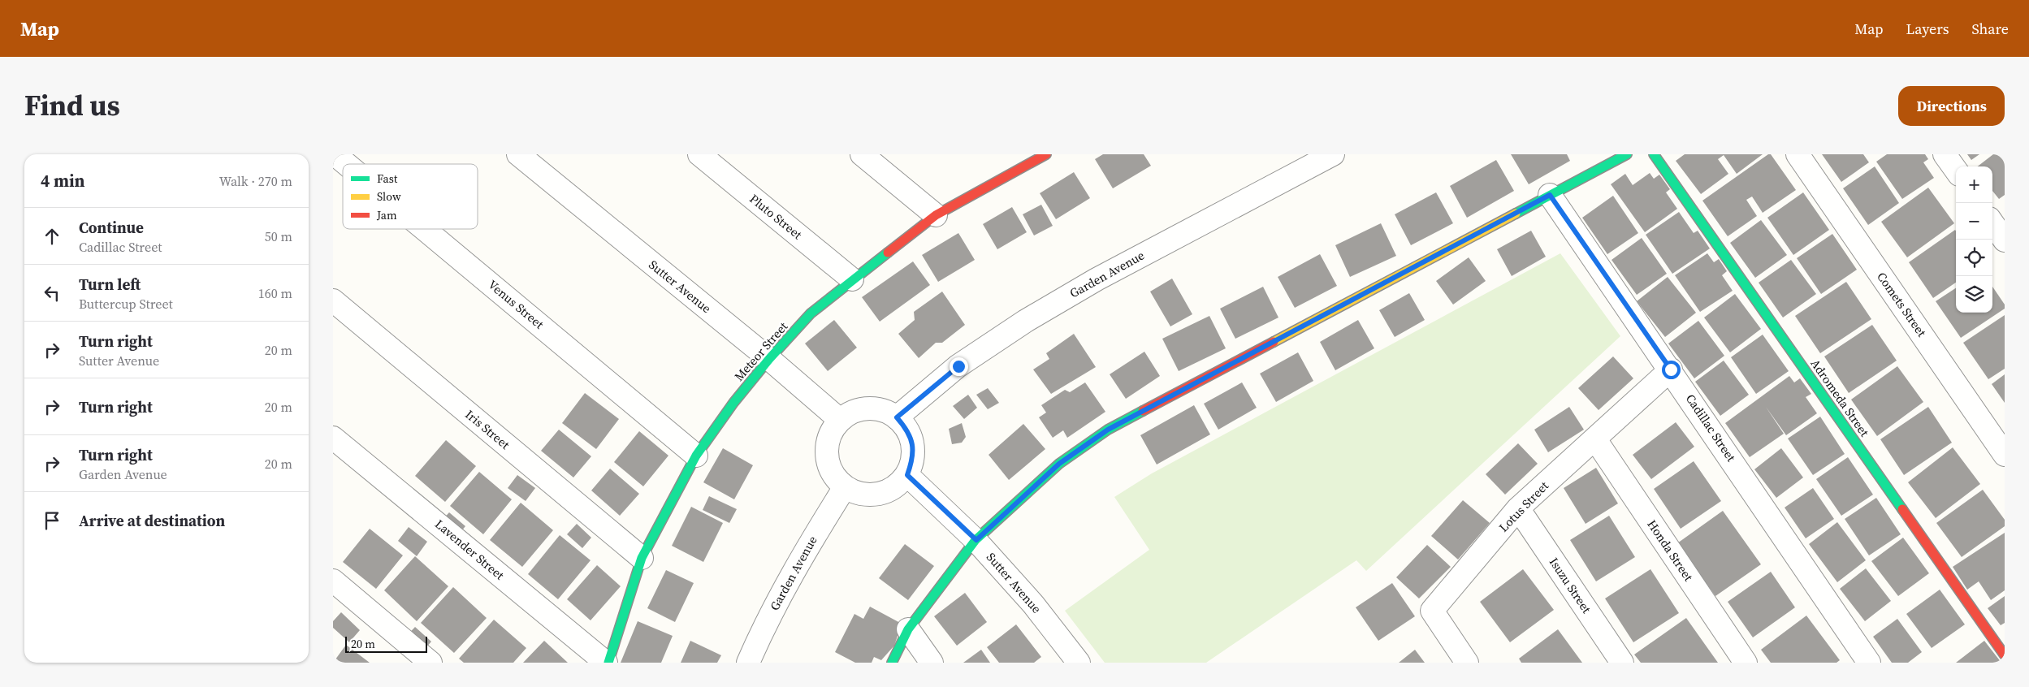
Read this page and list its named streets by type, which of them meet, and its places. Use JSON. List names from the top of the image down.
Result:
{
  "streets": {
    "street": [
      "Pluto Street",
      "Garden Avenue",
      "Sutter Avenue",
      "Venus Street",
      "Comets Street",
      "Meteor Street",
      "Adromeda Street",
      "Cadillac Street",
      "Iris Street",
      "Lotus Street",
      "Lavender Street",
      "Honda Street",
      "Isuzu Street"
    ]
  },
  "crossings": [
    ["Pluto Street", "Meteor Street"],
    ["Garden Avenue", "Sutter Avenue"],
    ["Sutter Avenue", "Meteor Street"],
    ["Venus Street", "Meteor Street"],
    ["Meteor Street", "Iris Street"],
    ["Meteor Street", "Lavender Street"],
    ["Cadillac Street", "Lotus Street"],
    ["Lotus Street", "Honda Street"],
    ["Lotus Street", "Isuzu Street"]
  ],
  "legend": ["Fast", "Slow", "Jam"],
  "scale_bar": "20 m",
  "page": {
    "header": "Map",
    "nav": ["Map", "Layers", "Share"],
    "title": "Find us",
    "buttons": "Directions",
    "heading": ["4 min", "Walk · 270 m"],
    "map_buttons": ["+", "−"],
    "list": [
      ["Continue", "Cadillac Street", "50 m"],
      ["Turn left", "Buttercup Street", "160 m"],
      ["Turn right", "Sutter Avenue", "20 m"],
      ["Turn right", "20 m"],
      ["Turn right", "Garden Avenue", "20 m"],
      "Arrive at destination"
    ],
    "scale": "20 m"
  }
}
